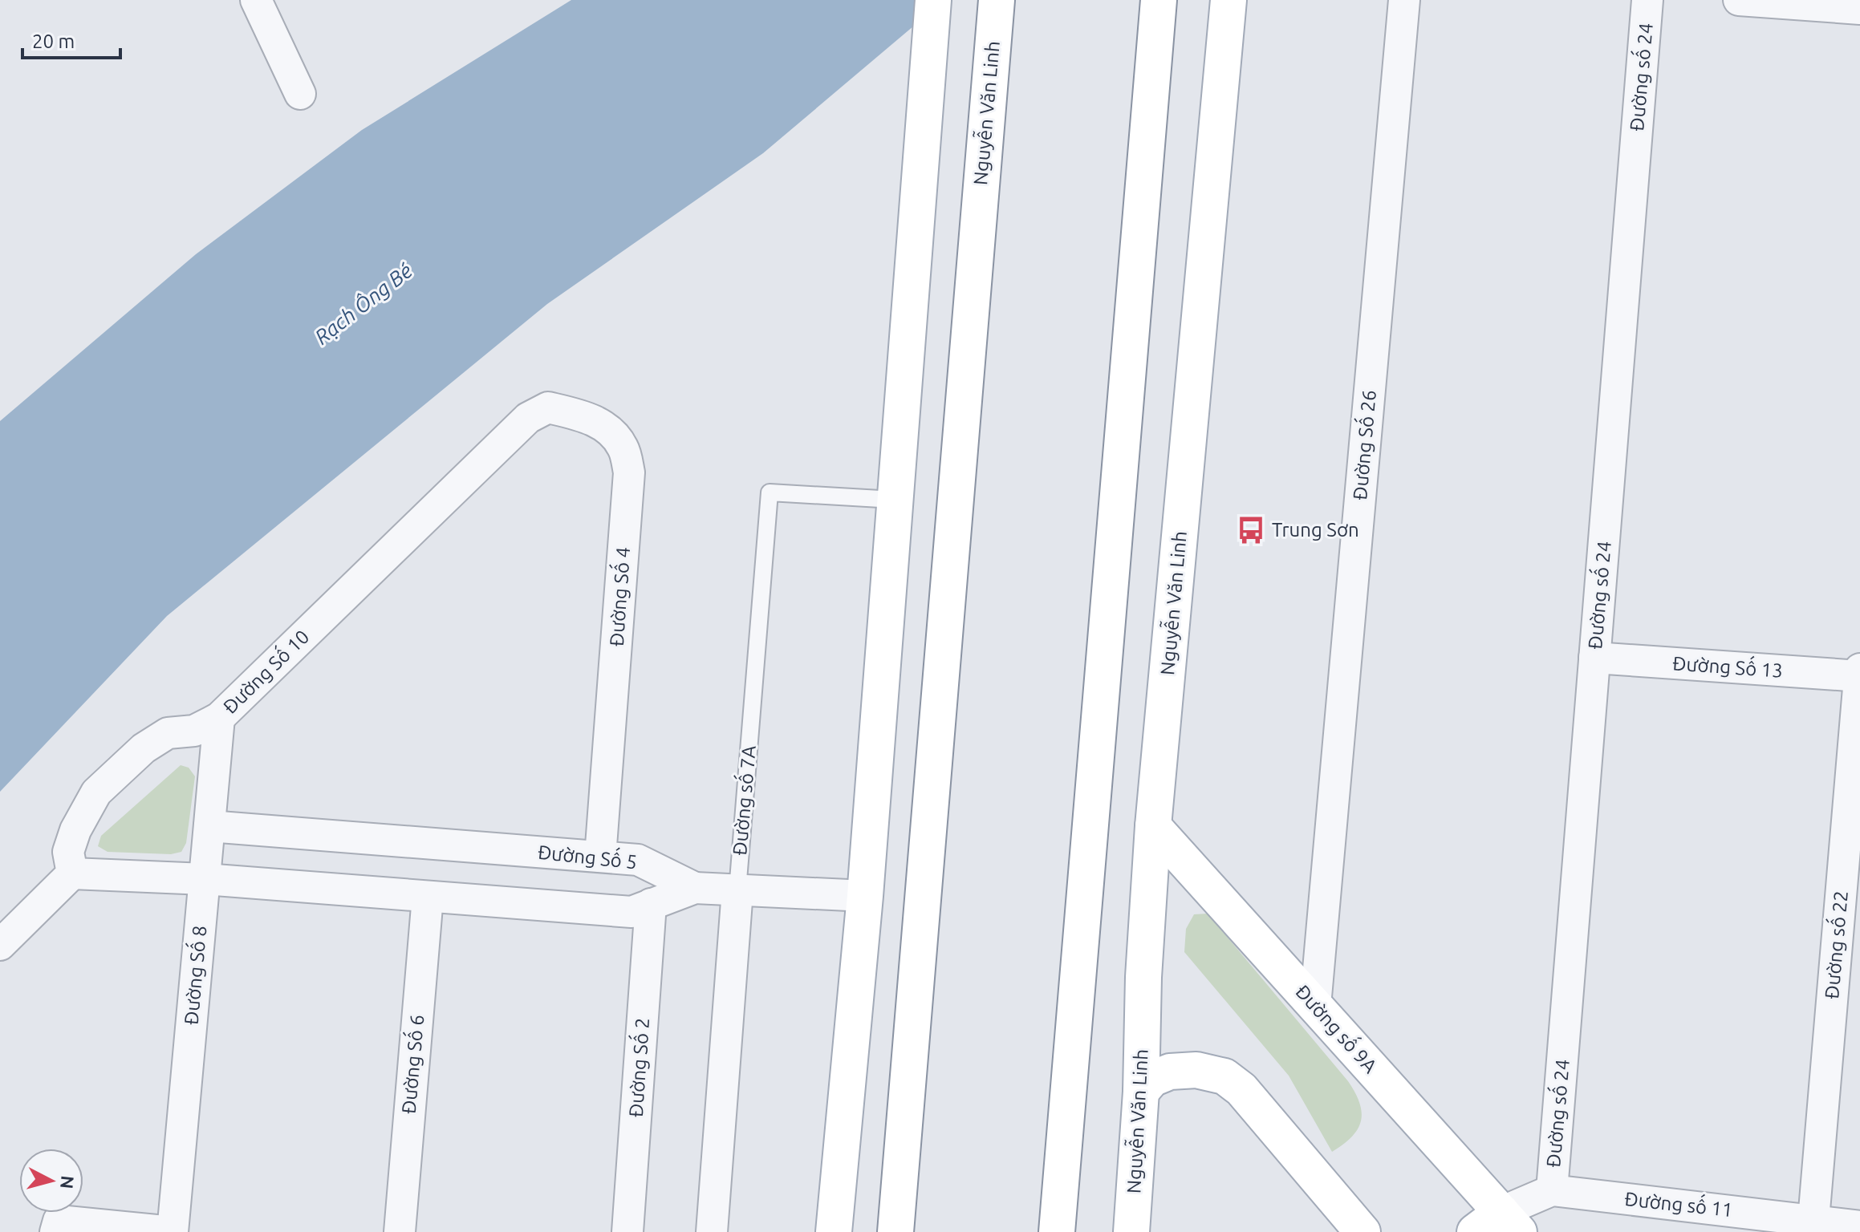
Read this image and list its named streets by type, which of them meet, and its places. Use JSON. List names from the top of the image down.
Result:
{
  "streets": {
    "main road": ["Nguyễn Văn Linh", "Đường số 9A"],
    "street": [
      "Đường số 24",
      "Đường Số 26",
      "Đường Số 4",
      "Đường Số 13",
      "Đường Số 10",
      "Đường số 7A",
      "Đường Số 5",
      "Đường số 22",
      "Đường Số 8",
      "Đường Số 6",
      "Đường Số 2",
      "Đường số 11"
    ]
  },
  "crossings": [
    ["Đường số 24", "Đường Số 13"],
    ["Đường số 24", "Đường số 11"],
    ["Nguyễn Văn Linh", "Đường số 9A"],
    ["Đường Số 26", "Đường số 9A"],
    ["Đường Số 4", "Đường Số 10"],
    ["Đường Số 4", "Đường Số 5"],
    ["Đường Số 13", "Đường số 22"],
    ["Đường Số 10", "Đường Số 8"],
    ["Đường Số 5", "Đường Số 8"],
    ["Đường số 22", "Đường số 11"],
    ["Đường số 9A", "Đường số 11"]
  ],
  "water": ["Rạch Ông Bé"],
  "places": {
    "bus stop": ["Trung Sơn"]
  },
  "scale_bar": "20 m",
  "north": "right"
}
